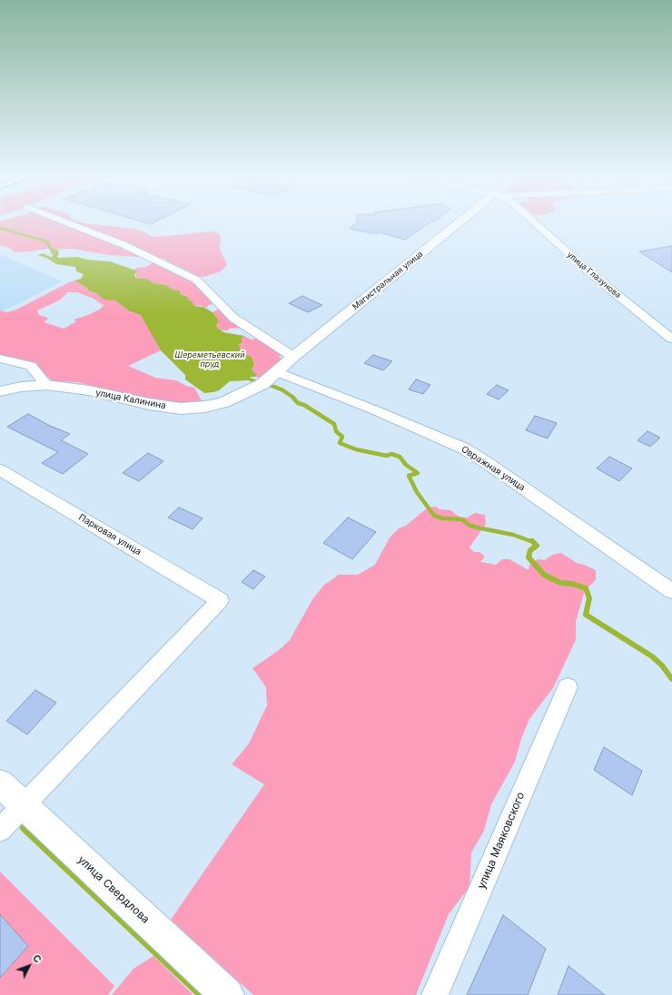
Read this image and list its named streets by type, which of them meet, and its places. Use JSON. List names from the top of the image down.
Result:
{
  "streets": {
    "street": [
      "улица Глазунова",
      "Магистральная улица",
      "улица Калинина",
      "Овражная улица",
      "Парковая улица",
      "улица Маяковского",
      "улица Свердлова"
    ]
  },
  "crossings": [
    ["Магистральная улица", "улица Калинина"],
    ["Магистральная улица", "Овражная улица"],
    ["улица Калинина", "Овражная улица"],
    ["Парковая улица", "улица Свердлова"]
  ],
  "water": ["Шереметьевский пруд"],
  "north": "top right"
}
